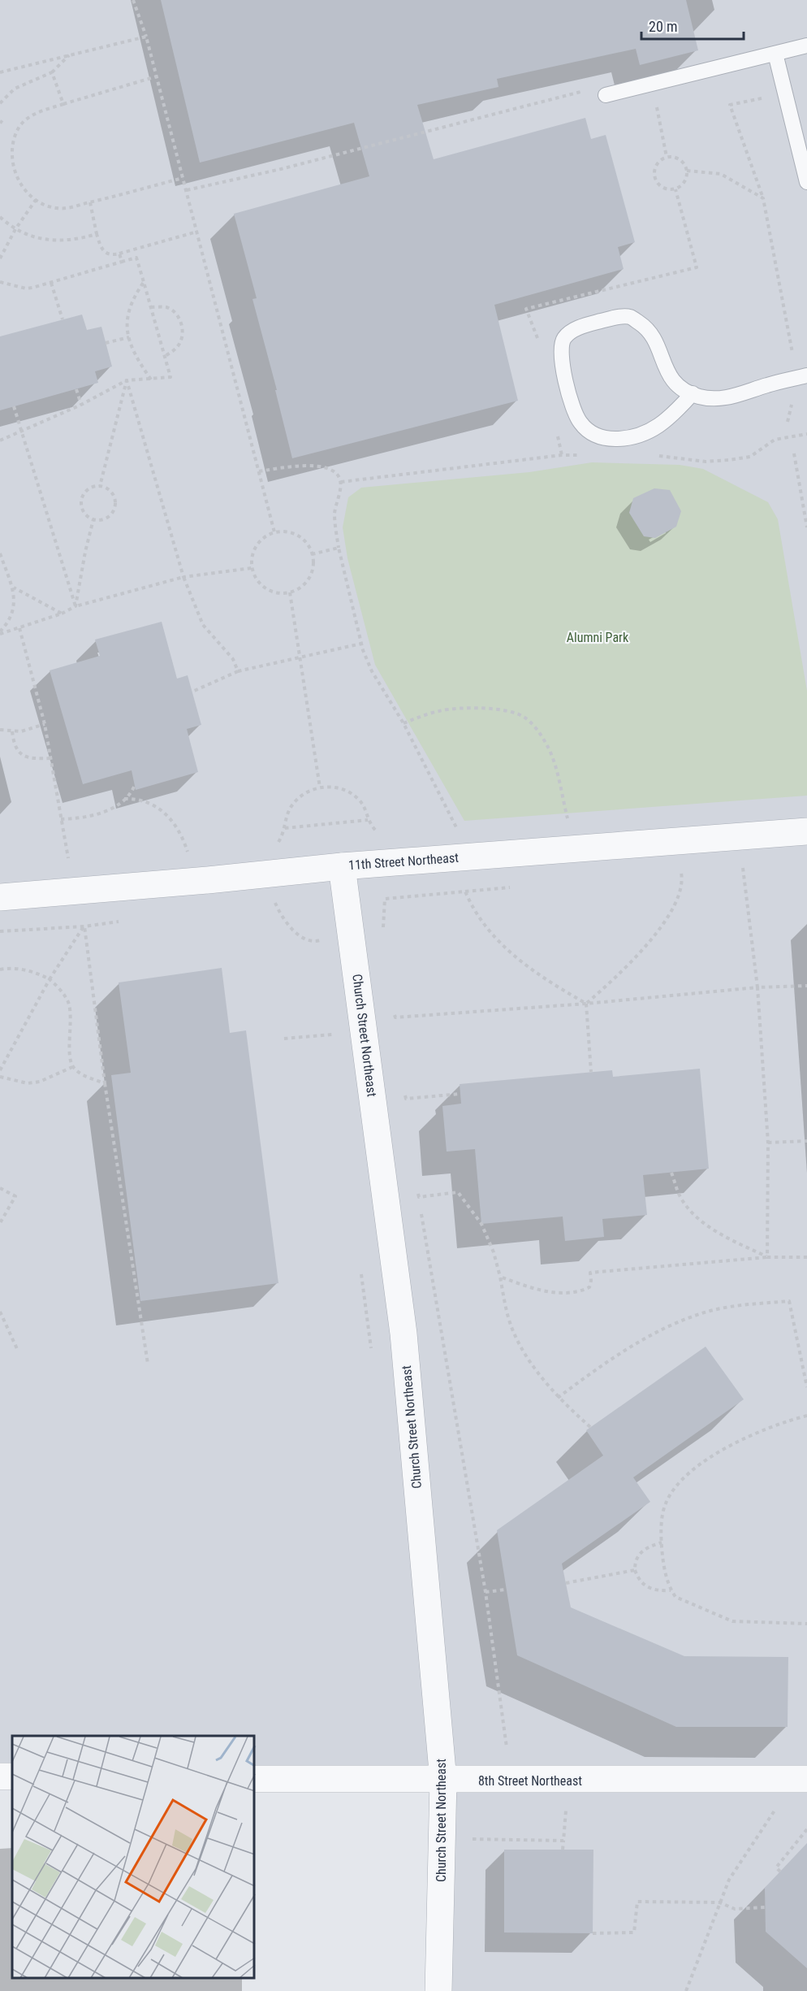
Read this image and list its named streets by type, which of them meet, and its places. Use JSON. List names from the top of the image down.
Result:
{
  "streets": {
    "street": ["11th Street Northeast", "Church Street Northeast", "8th Street Northeast"]
  },
  "crossings": [
    ["11th Street Northeast", "Church Street Northeast"],
    ["Church Street Northeast", "8th Street Northeast"]
  ],
  "parks": ["Alumni Park"],
  "scale_bar": "20 m"
}
